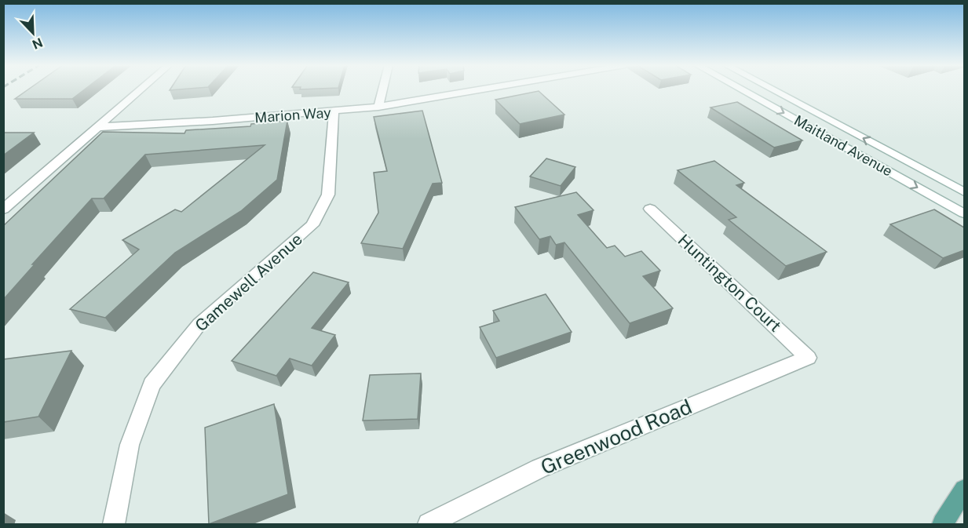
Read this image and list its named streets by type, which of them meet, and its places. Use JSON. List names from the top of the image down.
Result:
{
  "streets": {
    "street": [
      "Marion Way",
      "Maitland Avenue",
      "Gamewell Avenue",
      "Huntington Court",
      "Greenwood Road"
    ]
  },
  "crossings": [
    ["Marion Way", "Gamewell Avenue"],
    ["Huntington Court", "Greenwood Road"]
  ],
  "north": "bottom right"
}
